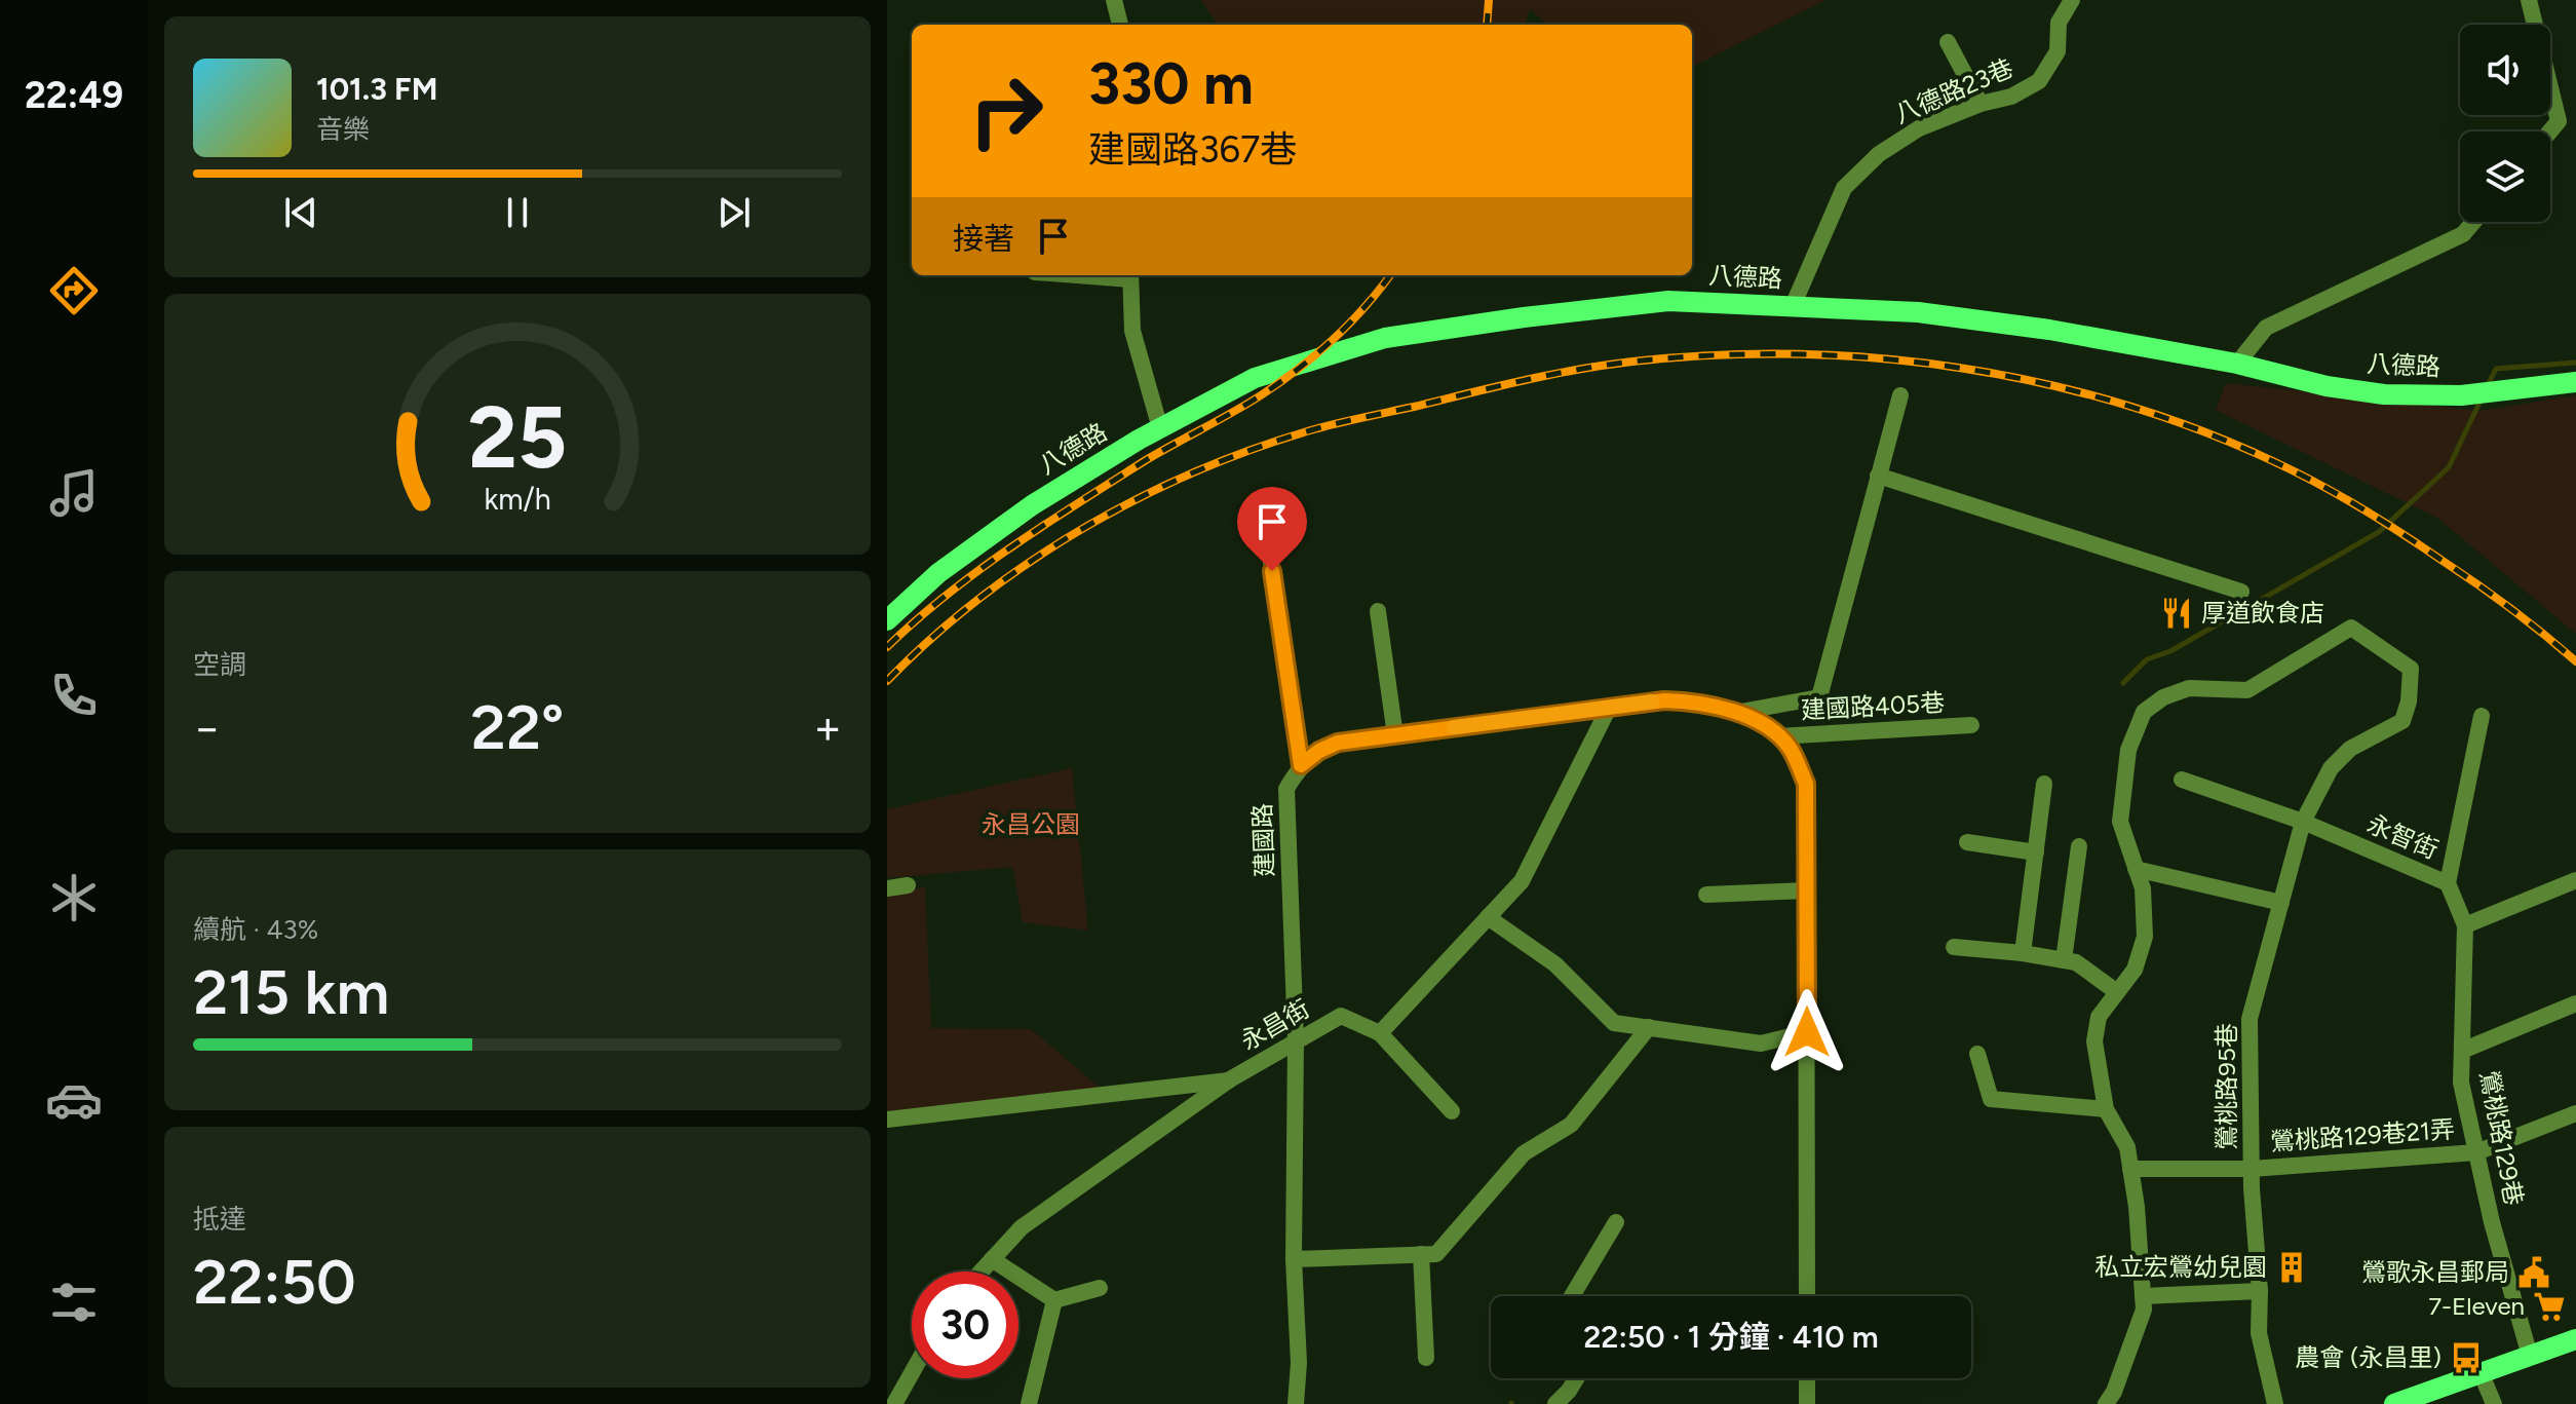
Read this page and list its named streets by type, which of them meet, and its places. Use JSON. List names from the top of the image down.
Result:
{
  "streets": {
    "main road": ["八德路"],
    "street": [
      "八德路23巷",
      "建國路405巷",
      "永智街",
      "建國路",
      "永昌街",
      "鶯桃路95巷",
      "鶯桃路129巷21弄",
      "鶯桃路129巷"
    ]
  },
  "crossings": [
    ["八德路23巷", "八德路"],
    ["永智街", "鶯桃路95巷"],
    ["永智街", "鶯桃路129巷"],
    ["建國路", "永昌街"],
    ["鶯桃路95巷", "鶯桃路129巷21弄"],
    ["鶯桃路129巷21弄", "鶯桃路129巷"]
  ],
  "parks": ["永昌公園"],
  "places": {
    "restaurant": ["厚道飲食店"],
    "building": ["私立宏鶯幼兒園"],
    "public building": ["鶯歌永昌郵局"],
    "supermarket": ["7-Eleven"],
    "bus stop": ["農會 (永昌里)"]
  },
  "page": {
    "tabs": "22:49",
    "turn": ["330 m", "建國路367巷"],
    "song": ["101.3 FM", "音樂"],
    "then": "接著",
    "tile": [
      "空調",
      ["續航 · 43%", "215 km"],
      ["抵達", "22:50"]
    ],
    "heat": ["−", "22°", "+"],
    "limit": "30",
    "trip": "22:50 · 1 分鐘 · 410 m",
    "gauge": ["25", "km/h"]
  }
}
